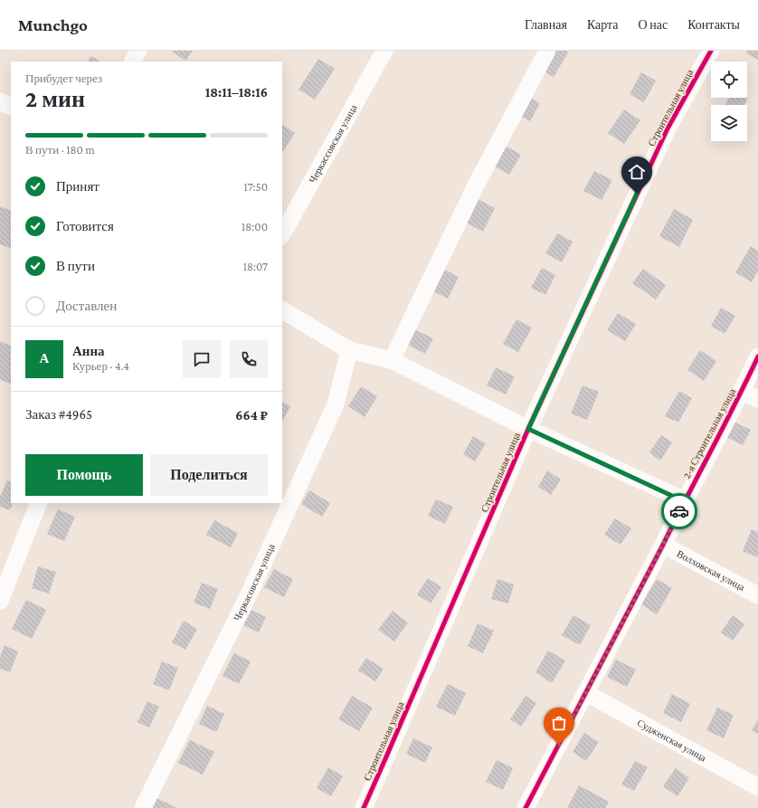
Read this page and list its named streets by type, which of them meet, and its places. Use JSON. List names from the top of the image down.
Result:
{
  "streets": {
    "street": [
      "Строительная улица",
      "Черкассовская улица",
      "2-я Строительная улица",
      "Волховская улица",
      "Черкасовская улица",
      "Судженская улица"
    ]
  },
  "crossings": [
    ["2-я Строительная улица", "Волховская улица"],
    ["2-я Строительная улица", "Судженская улица"]
  ],
  "page": {
    "header": "Munchgo",
    "nav": [
      "Главная",
      "Карта",
      "О нас",
      "Контакты"
    ],
    "heading": ["2 мин", "Прибудет через", "18:11–18:16"],
    "panel": [
      "Анна",
      "Курьер · 4.4",
      "Заказ #4965",
      "664 ₽"
    ],
    "bar": "В пути · 180 m",
    "list": [
      ["Принят", "17:50"],
      ["Готовится", "18:00"],
      ["В пути", "18:07"],
      "Доставлен"
    ],
    "round": "А",
    "buttons": ["Помощь", "Поделиться"]
  }
}
